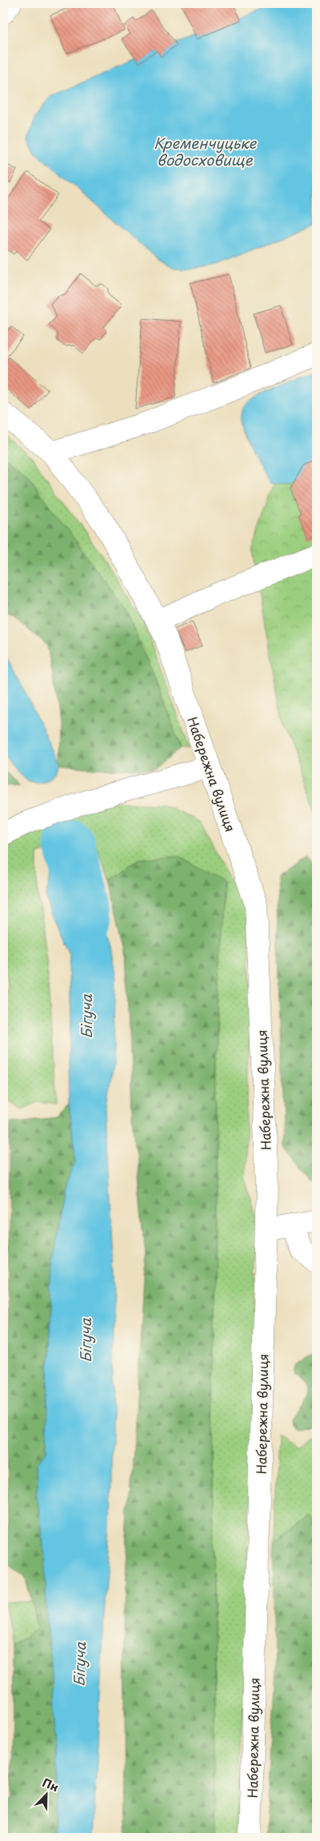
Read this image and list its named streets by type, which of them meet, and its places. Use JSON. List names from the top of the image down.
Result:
{
  "streets": {
    "street": ["Набережна вулиця"]
  },
  "water": ["Кременчуцьке водосховище", "Бігуча"],
  "north": "top right"
}
